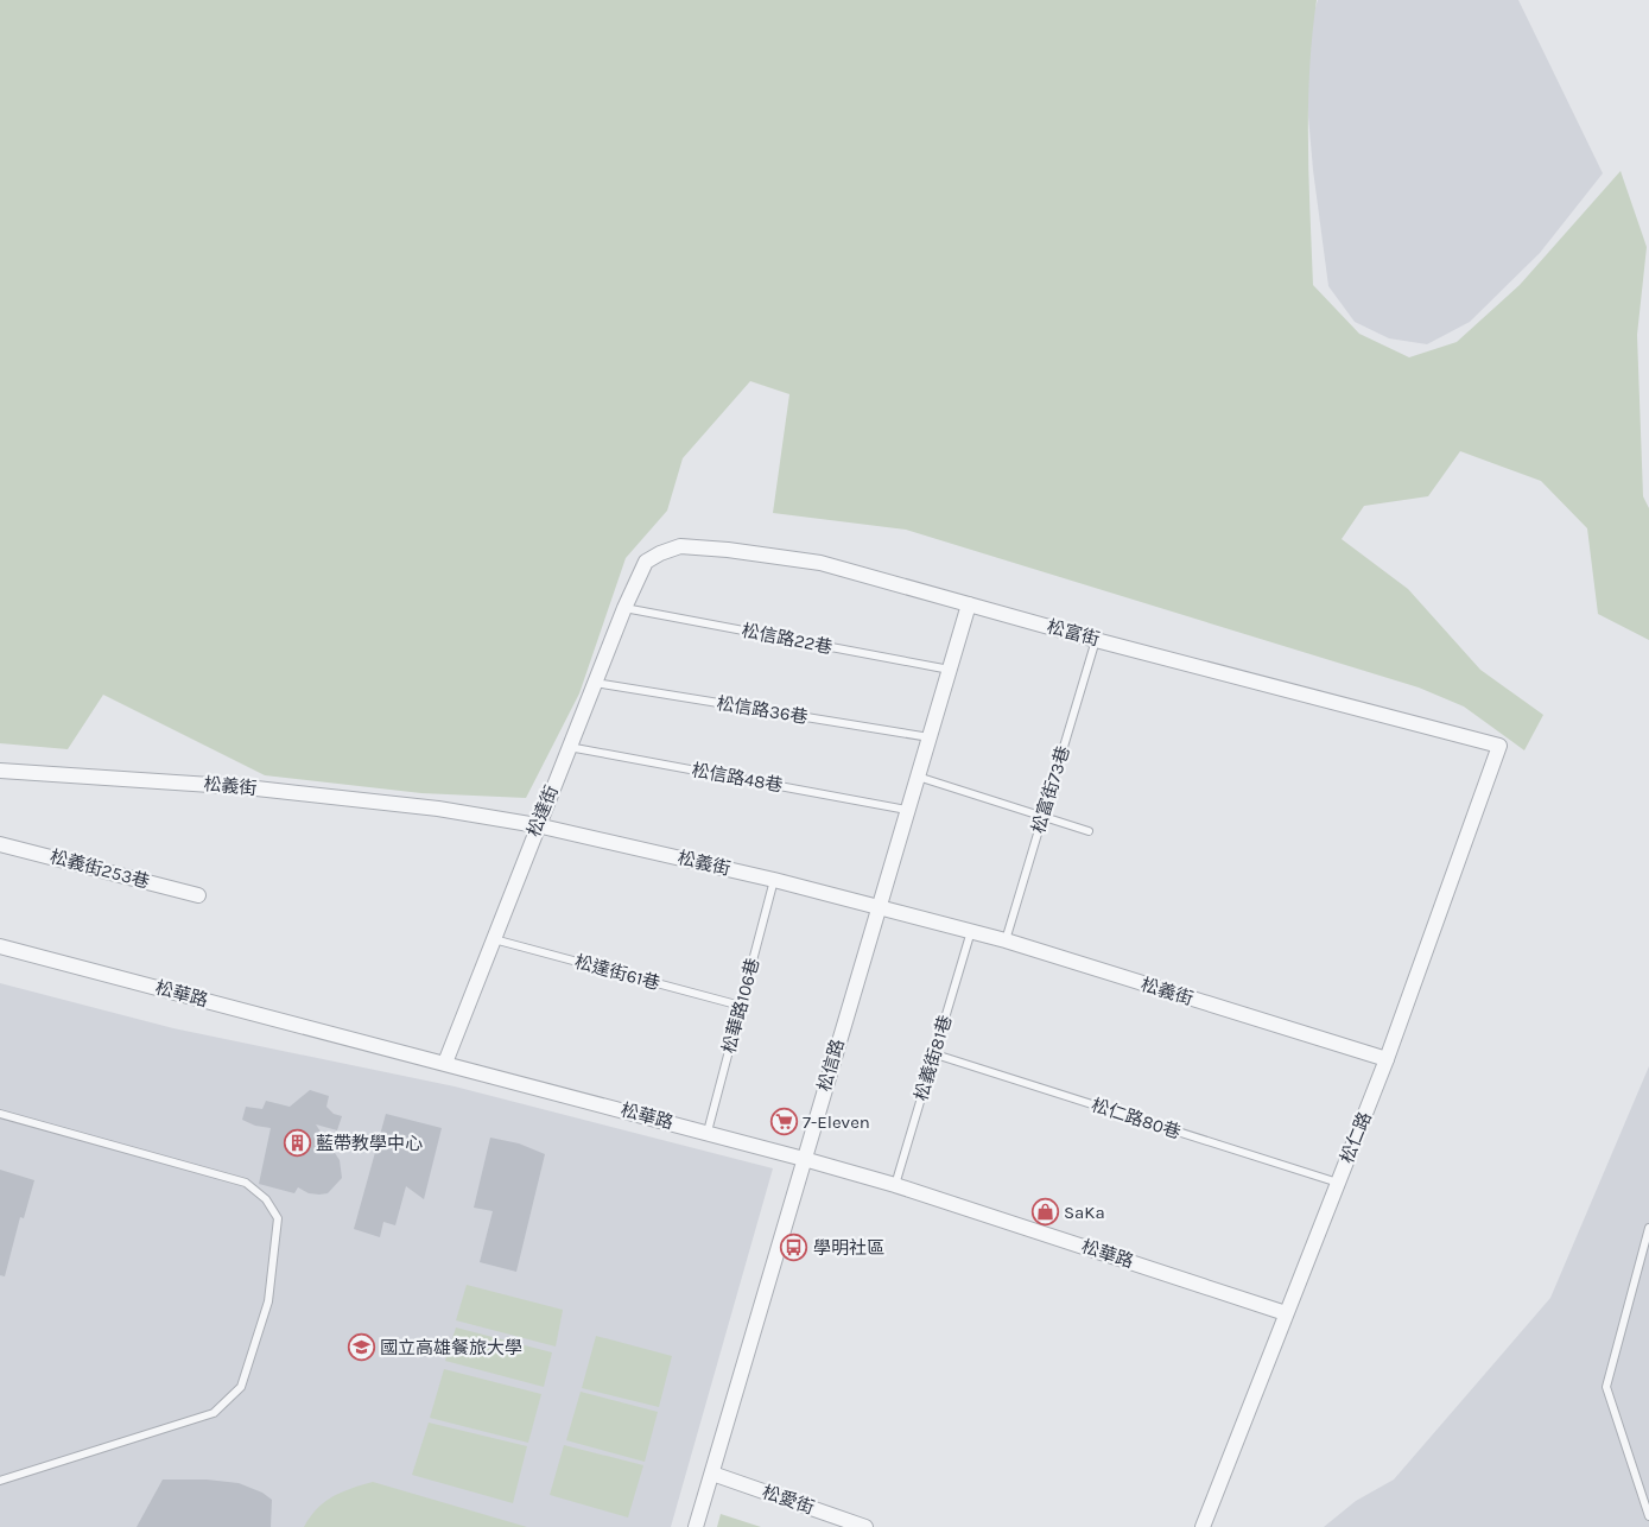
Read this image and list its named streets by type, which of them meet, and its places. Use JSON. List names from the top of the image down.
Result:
{
  "streets": {
    "street": [
      "松富街",
      "松義街",
      "松達街",
      "松義街253巷",
      "松華路",
      "松信路",
      "松仁路",
      "松愛街"
    ],
    "lane": [
      "松信路22巷",
      "松信路36巷",
      "松信路48巷",
      "松富街73巷",
      "松達街61巷",
      "松華路106巷",
      "松義街81巷",
      "松仁路80巷"
    ]
  },
  "crossings": [
    ["松富街", "松富街73巷"],
    ["松富街", "松達街"],
    ["松富街", "松信路"],
    ["松富街", "松仁路"],
    ["松信路22巷", "松達街"],
    ["松信路22巷", "松信路"],
    ["松信路36巷", "松達街"],
    ["松信路36巷", "松信路"],
    ["松信路48巷", "松達街"],
    ["松信路48巷", "松信路"],
    ["松義街", "松富街73巷"],
    ["松義街", "松達街"],
    ["松義街", "松華路106巷"],
    ["松義街", "松義街81巷"],
    ["松義街", "松信路"],
    ["松義街", "松仁路"],
    ["松達街", "松達街61巷"],
    ["松達街", "松華路"],
    ["松達街61巷", "松華路106巷"],
    ["松華路", "松華路106巷"],
    ["松華路", "松義街81巷"],
    ["松華路", "松信路"],
    ["松華路", "松仁路"],
    ["松義街81巷", "松仁路80巷"],
    ["松信路", "松愛街"],
    ["松仁路80巷", "松仁路"]
  ],
  "places": {
    "supermarket": ["7-Eleven"],
    "building": ["藍帶教學中心"],
    "shop": ["SaKa"],
    "bus stop": ["學明社區"],
    "school or university": ["國立高雄餐旅大學"]
  }
}
